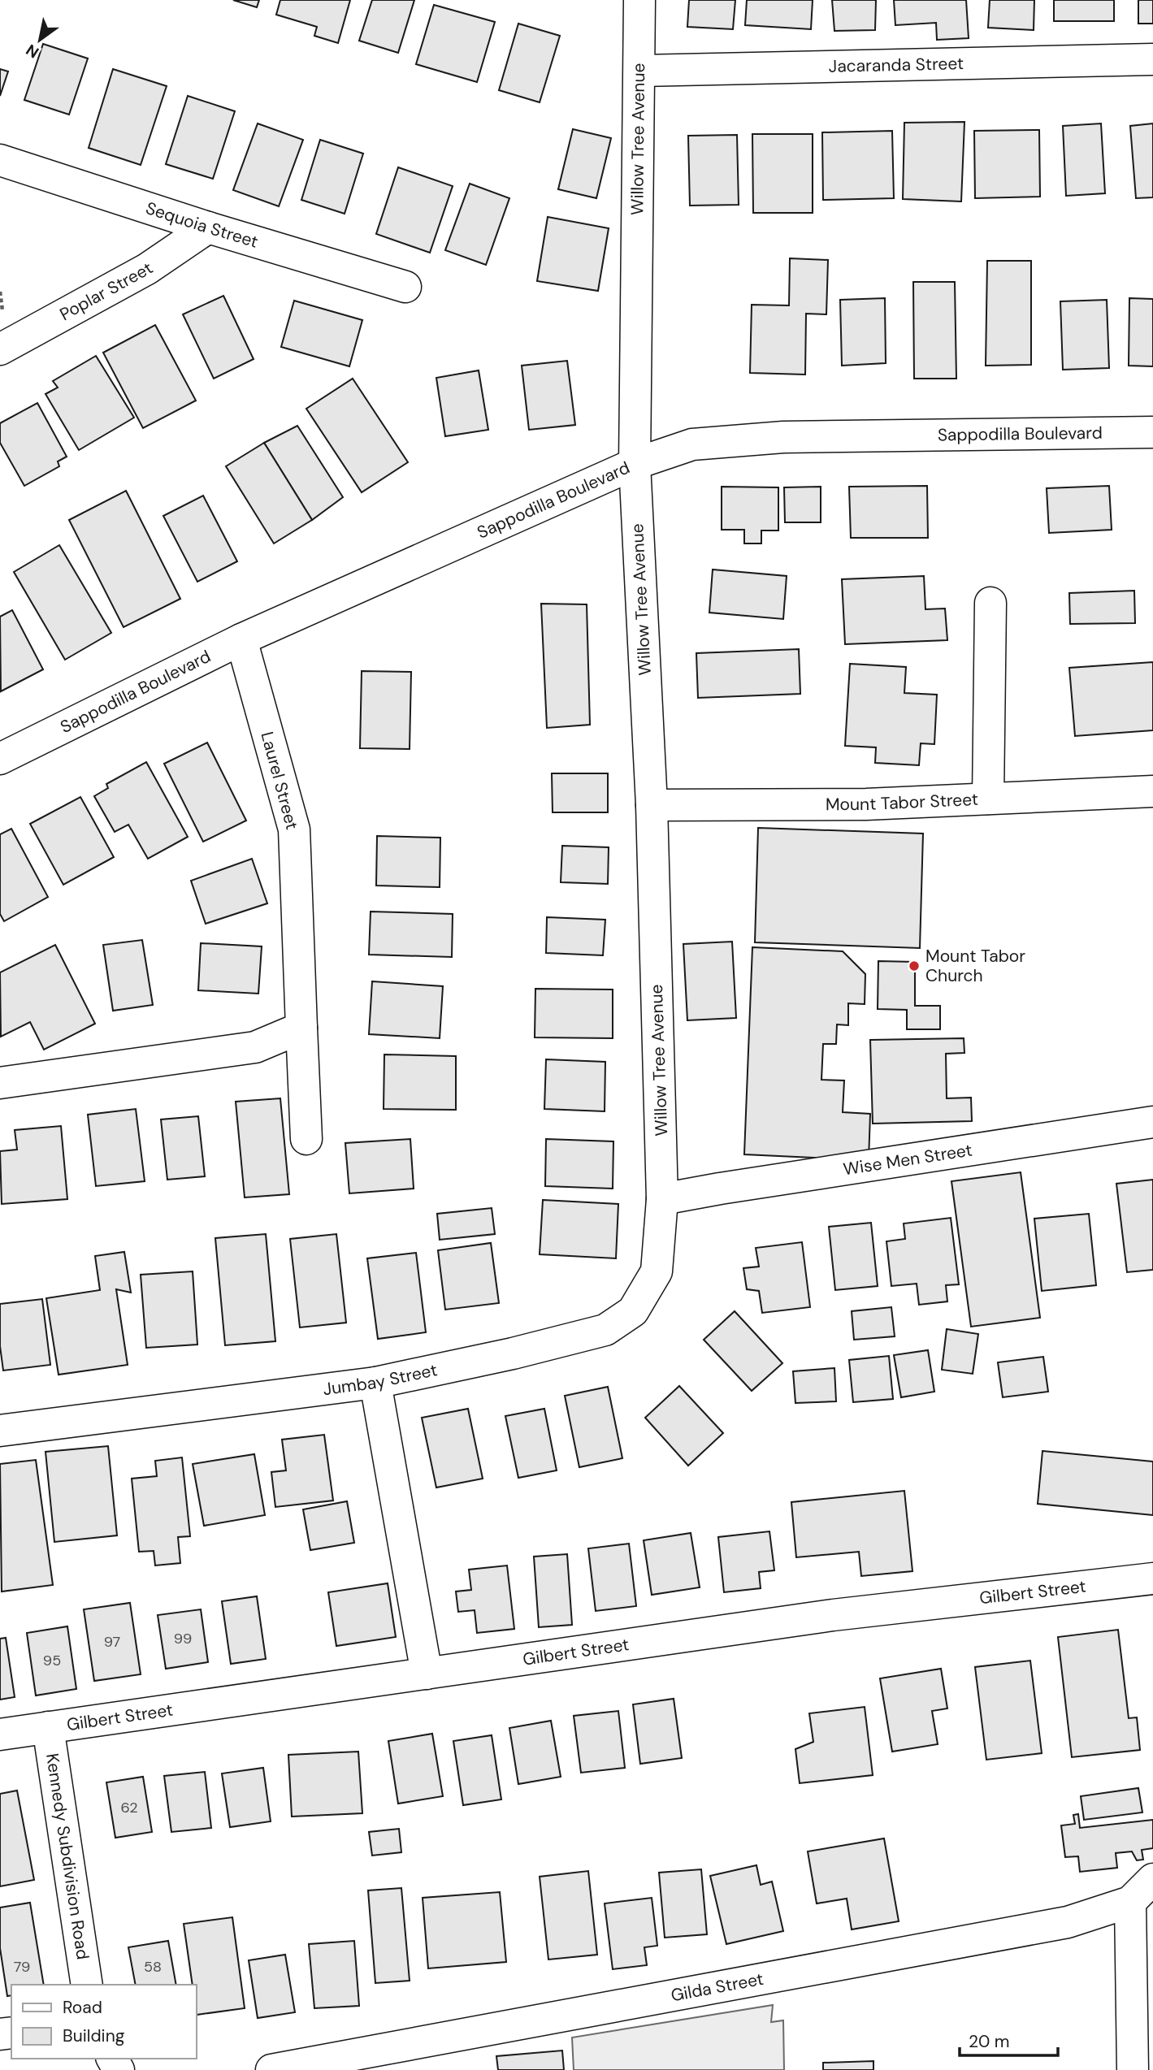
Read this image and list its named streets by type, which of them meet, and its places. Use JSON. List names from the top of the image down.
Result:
{
  "streets": {
    "street": [
      "Jacaranda Street",
      "Willow Tree Avenue",
      "Sequoia Street",
      "Poplar Street",
      "Sappodilla Boulevard",
      "Laurel Street",
      "Mount Tabor Street",
      "Wise Men Street",
      "Jumbay Street",
      "Gilbert Street",
      "Kennedy Subdivision Road",
      "Gilda Street"
    ]
  },
  "crossings": [
    ["Jacaranda Street", "Willow Tree Avenue"],
    ["Willow Tree Avenue", "Sappodilla Boulevard"],
    ["Willow Tree Avenue", "Mount Tabor Street"],
    ["Willow Tree Avenue", "Wise Men Street"],
    ["Willow Tree Avenue", "Jumbay Street"],
    ["Sequoia Street", "Poplar Street"],
    ["Sappodilla Boulevard", "Laurel Street"],
    ["Wise Men Street", "Jumbay Street"],
    ["Gilbert Street", "Kennedy Subdivision Road"]
  ],
  "places": ["Mount Tabor Church"],
  "house_numbers": [
    "99",
    "97",
    "95",
    "62",
    "79",
    "58"
  ],
  "legend": ["Road", "Building"],
  "scale_bar": "20 m",
  "north": "bottom left"
}
